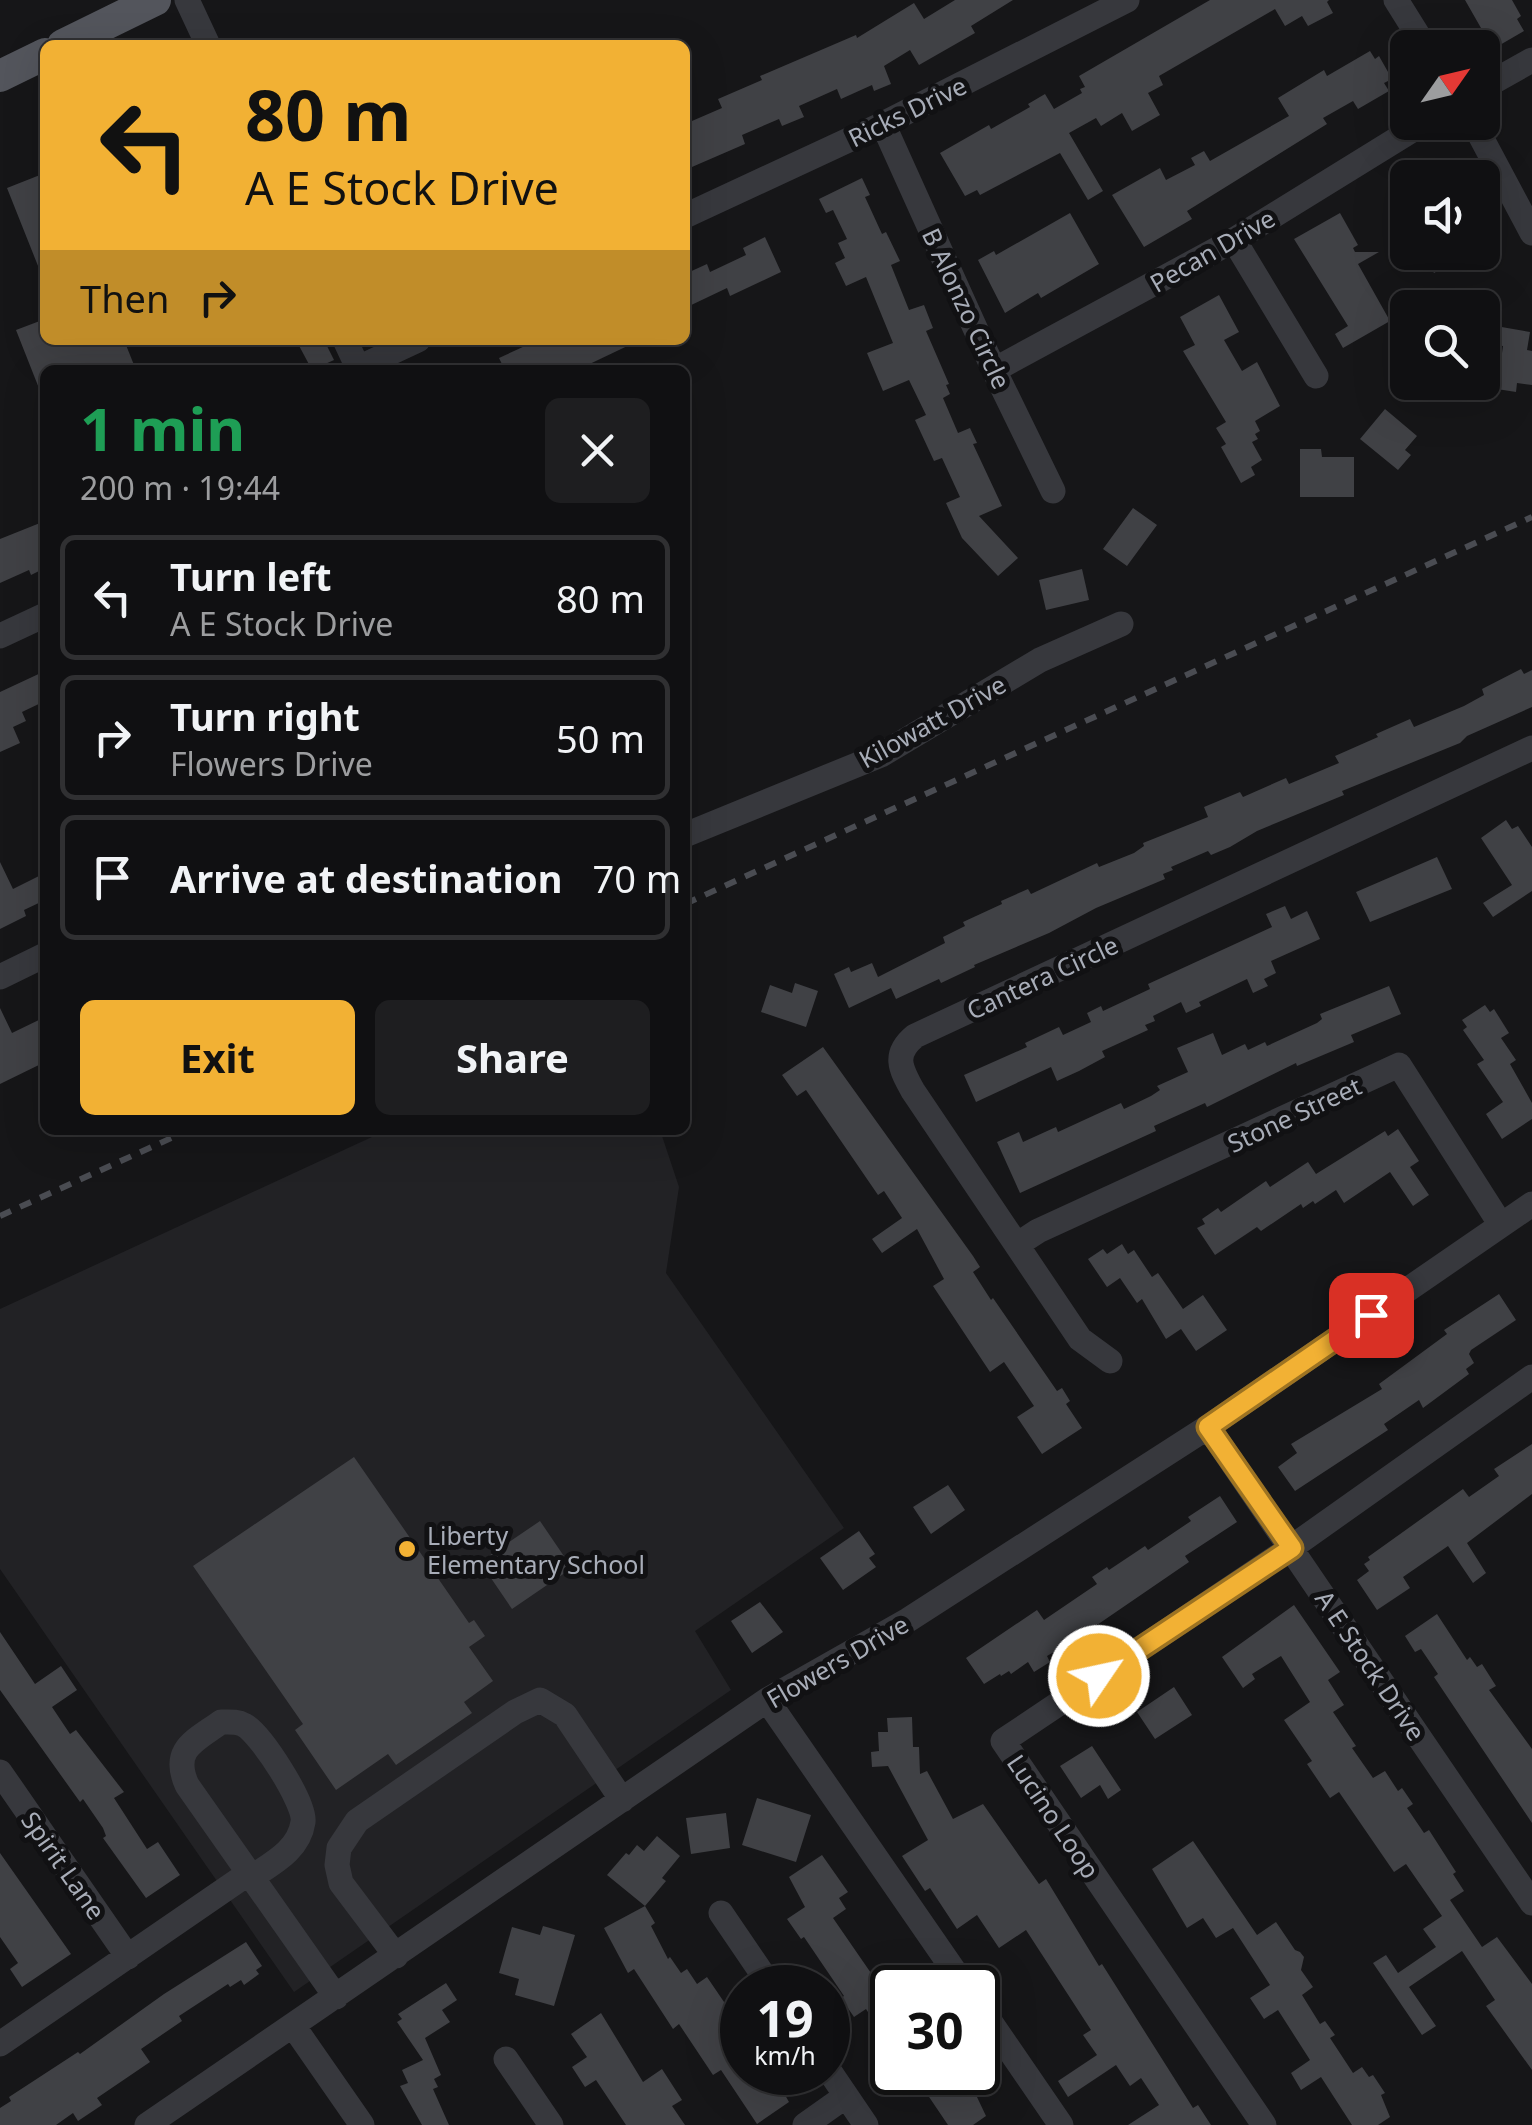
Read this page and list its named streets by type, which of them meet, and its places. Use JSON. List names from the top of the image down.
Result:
{
  "streets": {
    "street": [
      "Ricks Drive",
      "Pecan Drive",
      "B Alonzo Circle",
      "Kilowatt Drive",
      "Cantera Circle",
      "Stone Street",
      "Flowers Drive",
      "A E Stock Drive",
      "Lucino Loop",
      "Spirit Lane"
    ]
  },
  "crossings": [
    ["Ricks Drive", "B Alonzo Circle"],
    ["Pecan Drive", "B Alonzo Circle"],
    ["Cantera Circle", "Stone Street"],
    ["Stone Street", "Flowers Drive"],
    ["Flowers Drive", "A E Stock Drive"],
    ["A E Stock Drive", "Lucino Loop"]
  ],
  "places": ["Liberty Elementary School"],
  "north": "top right",
  "page": {
    "turn": ["80 m", "A E Stock Drive"],
    "then": "Then",
    "heading": ["1 min", "200 m · 19:44"],
    "list": [
      {
        "name": "Turn left",
        "note": "A E Stock Drive",
        "value": "80 m"
      },
      {
        "name": "Turn right",
        "note": "Flowers Drive",
        "value": "50 m"
      },
      {
        "name": "Arrive at destination",
        "value": "70 m"
      }
    ],
    "buttons": ["Exit", "Share"],
    "speed": "19 km/h",
    "limit": "30"
  }
}
